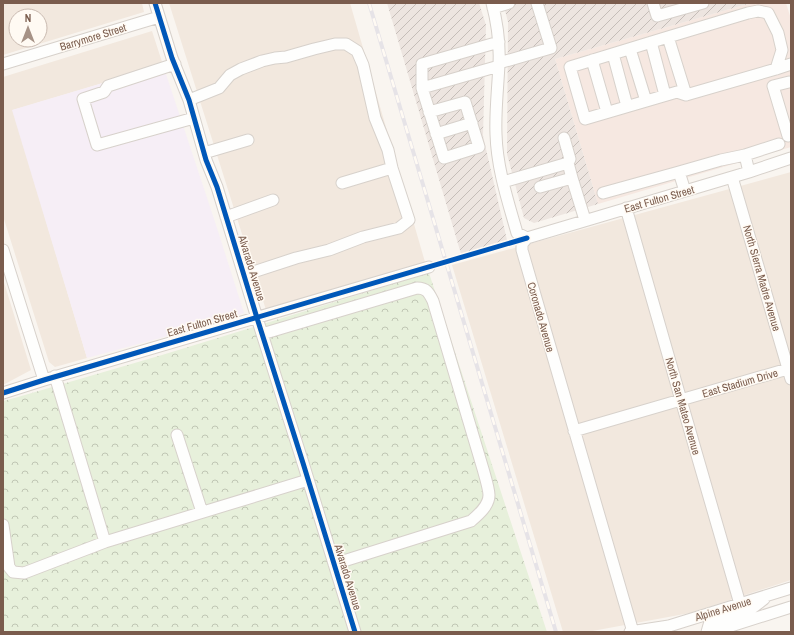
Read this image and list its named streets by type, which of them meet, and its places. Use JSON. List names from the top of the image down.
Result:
{
  "streets": {
    "street": [
      "Barrymore Street",
      "East Fulton Street",
      "Alvarado Avenue",
      "North Sierra Madre Avenue",
      "Coronado Avenue",
      "East Stadium Drive",
      "North San Mateo Avenue",
      "Alpine Avenue"
    ]
  },
  "crossings": [
    ["Barrymore Street", "Alvarado Avenue"],
    ["East Fulton Street", "Alvarado Avenue"],
    ["East Fulton Street", "North Sierra Madre Avenue"],
    ["East Fulton Street", "Coronado Avenue"],
    ["East Fulton Street", "North San Mateo Avenue"],
    ["North Sierra Madre Avenue", "East Stadium Drive"],
    ["Coronado Avenue", "East Stadium Drive"],
    ["Coronado Avenue", "Alpine Avenue"],
    ["East Stadium Drive", "North San Mateo Avenue"],
    ["North San Mateo Avenue", "Alpine Avenue"]
  ],
  "north": "top"
}
